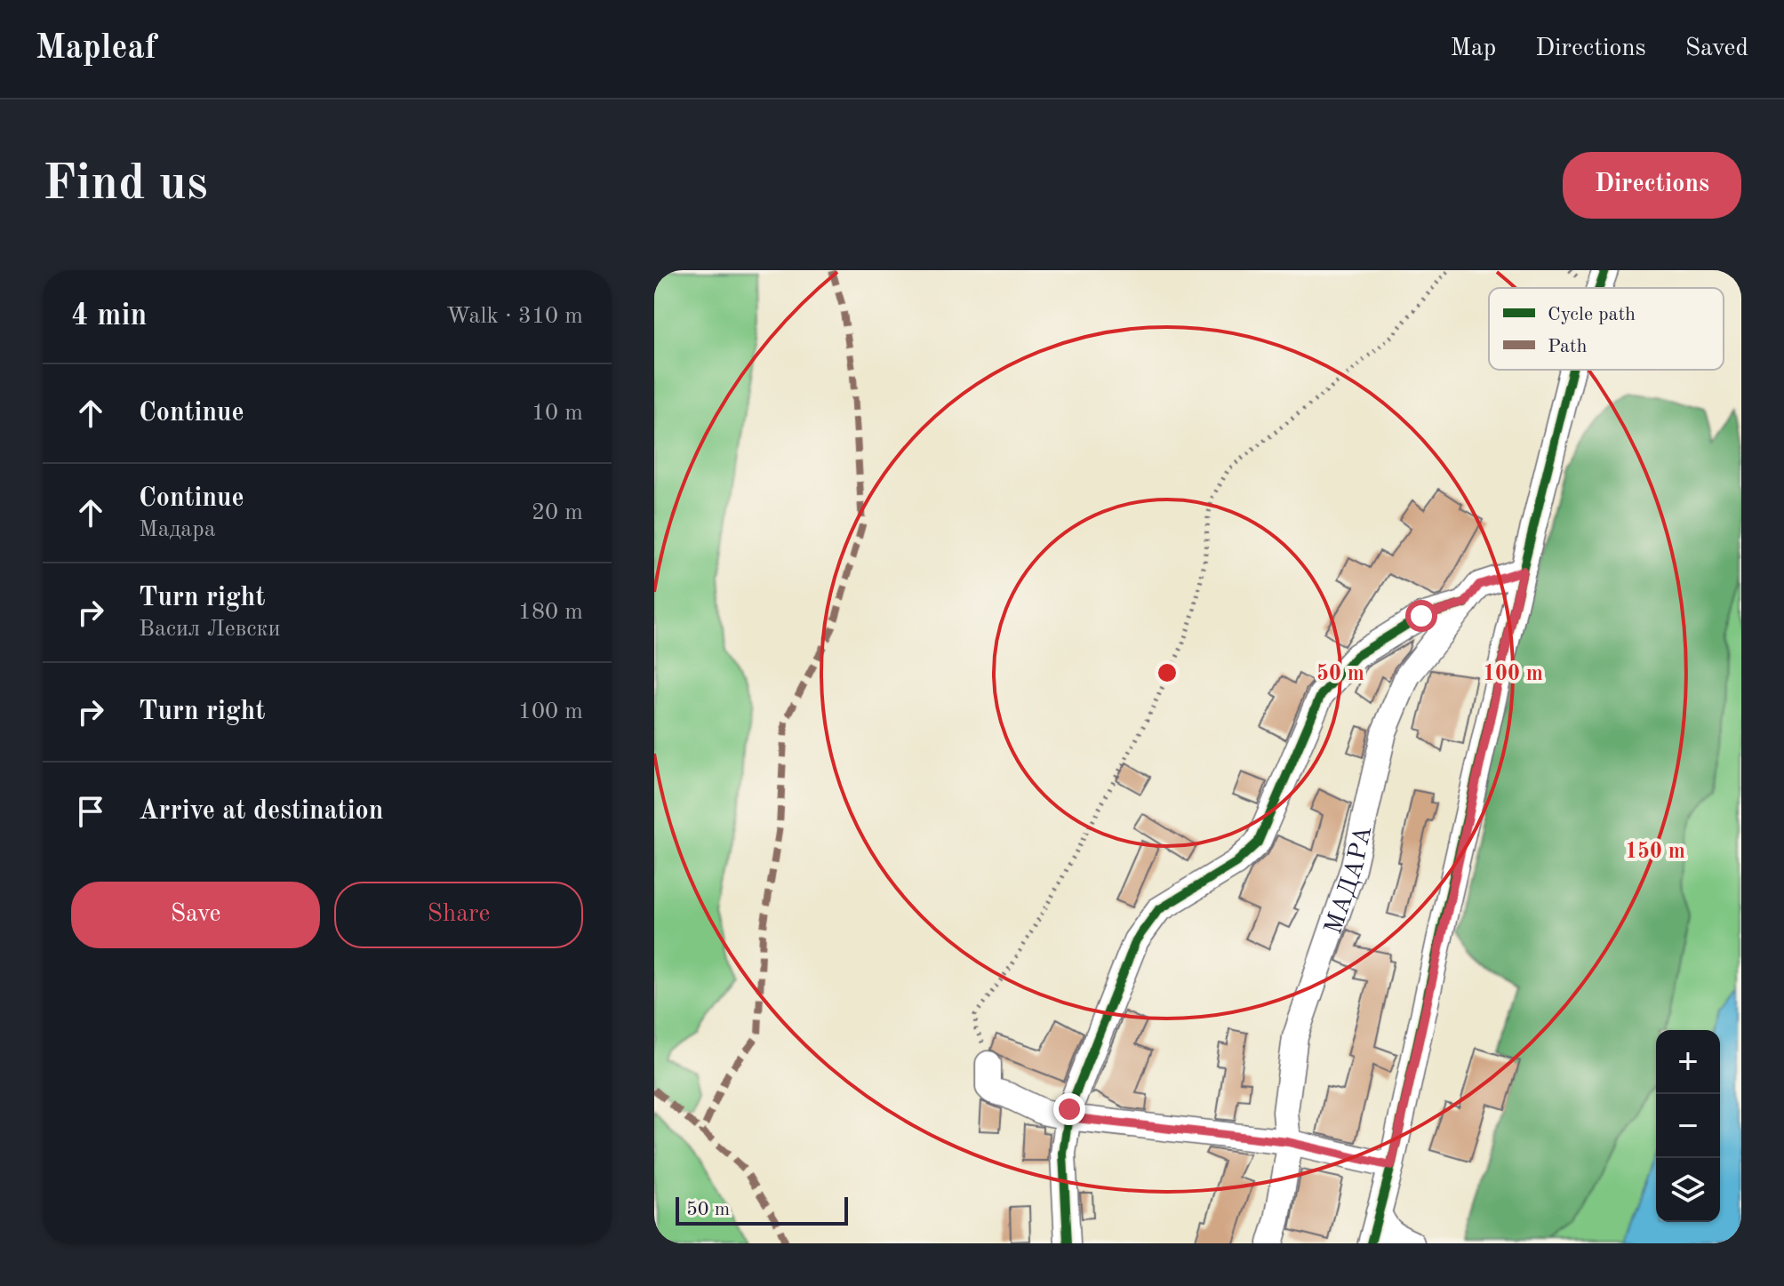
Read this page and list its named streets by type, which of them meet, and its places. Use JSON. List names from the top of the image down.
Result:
{
  "streets": {
    "street": ["МАДАРА"]
  },
  "legend": ["Cycle path", "Path"],
  "scale_bar": "50 m",
  "page": {
    "header": "Mapleaf",
    "nav": ["Map", "Directions", "Saved"],
    "buttons": [
      "Directions",
      ["Save", "Share"]
    ],
    "title": "Find us",
    "heading": ["4 min", "Walk · 310 m"],
    "list": [
      ["Continue", "10 m"],
      ["Continue", "Мадара", "20 m"],
      ["Turn right", "Васил Левски", "180 m"],
      ["Turn right", "100 m"],
      "Arrive at destination"
    ],
    "map_buttons": ["+", "−"],
    "scale": "50 m"
  },
  "rings": ["50 m", "100 m", "150 m"]
}
